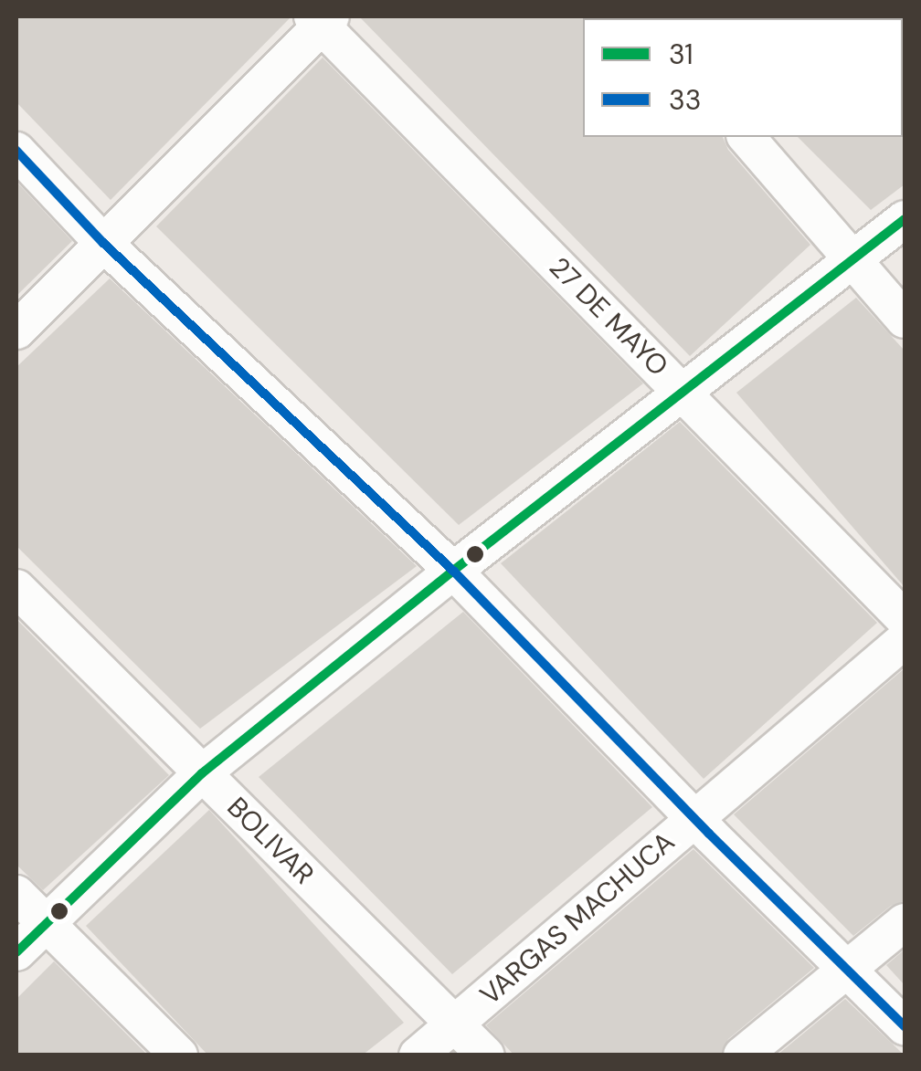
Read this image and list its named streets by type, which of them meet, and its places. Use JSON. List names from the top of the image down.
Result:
{
  "streets": {
    "street": ["27 DE MAYO", "BOLIVAR", "VARGAS MACHUCA"]
  },
  "crossings": [
    ["BOLIVAR", "VARGAS MACHUCA"]
  ],
  "lines": ["transit line 33", "transit line 31"],
  "legend": ["31", "33"]
}
